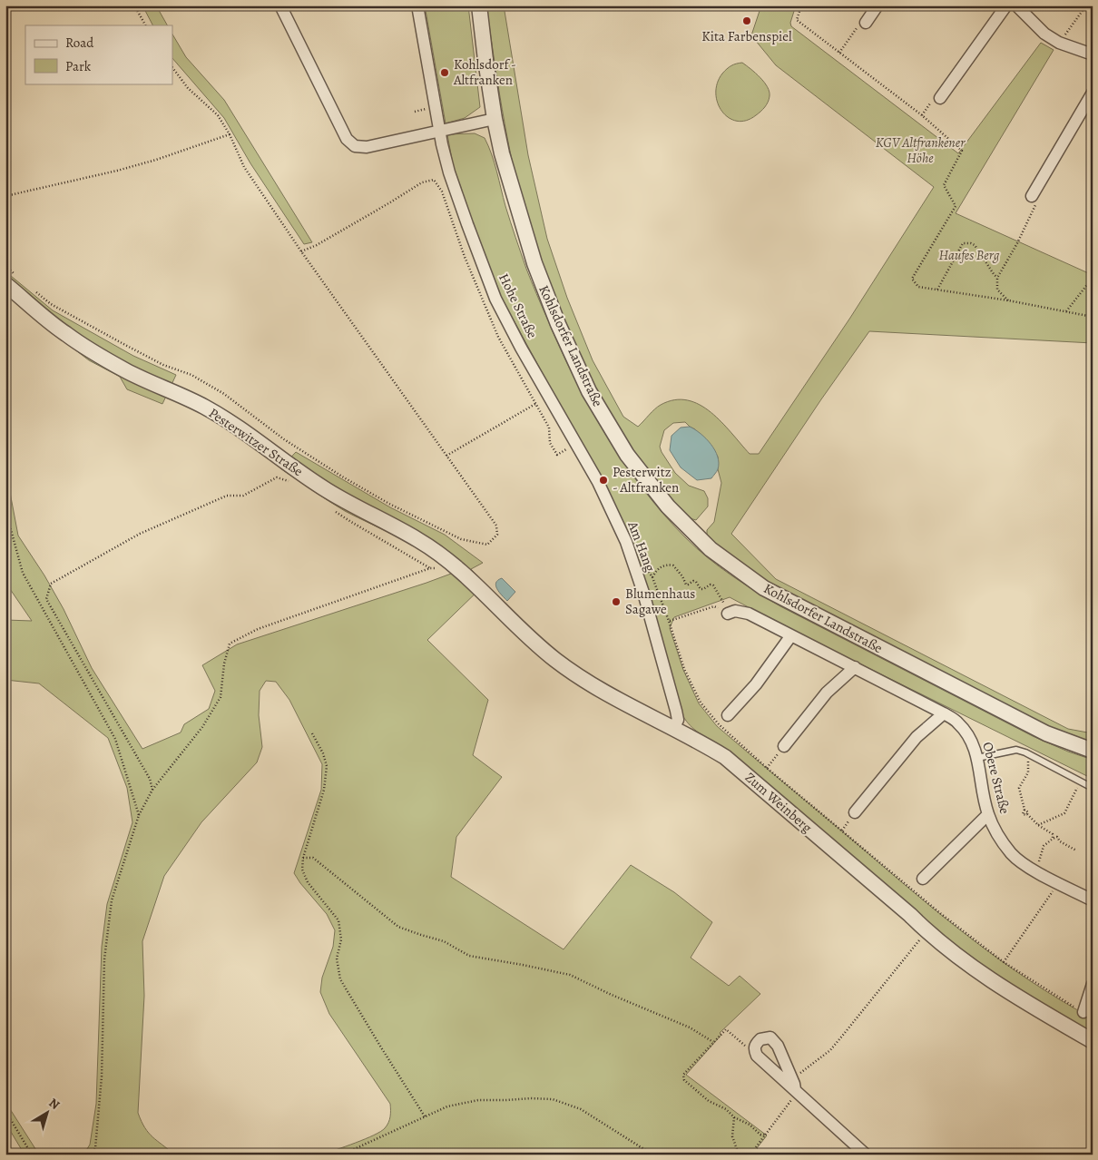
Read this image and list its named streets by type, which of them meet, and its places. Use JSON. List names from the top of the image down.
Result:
{
  "streets": {
    "street": [
      "Hohe Straße",
      "Kohlsdorfer Landstraße",
      "Pesterwitzer Straße",
      "Am Hang",
      "Obere Straße",
      "Zum Weinberg"
    ]
  },
  "crossings": [
    ["Hohe Straße", "Am Hang"],
    ["Pesterwitzer Straße", "Zum Weinberg"],
    ["Am Hang", "Zum Weinberg"]
  ],
  "parks": ["KGV Altfrankener Höhe", "Haufes Berg"],
  "places": [
    "Kita Farbenspiel",
    "Kohlsdorf - Altfranken",
    "Pesterwitz - Altfranken",
    "Blumenhaus Sagawe"
  ],
  "legend": ["Road", "Park"],
  "north": "top right"
}
